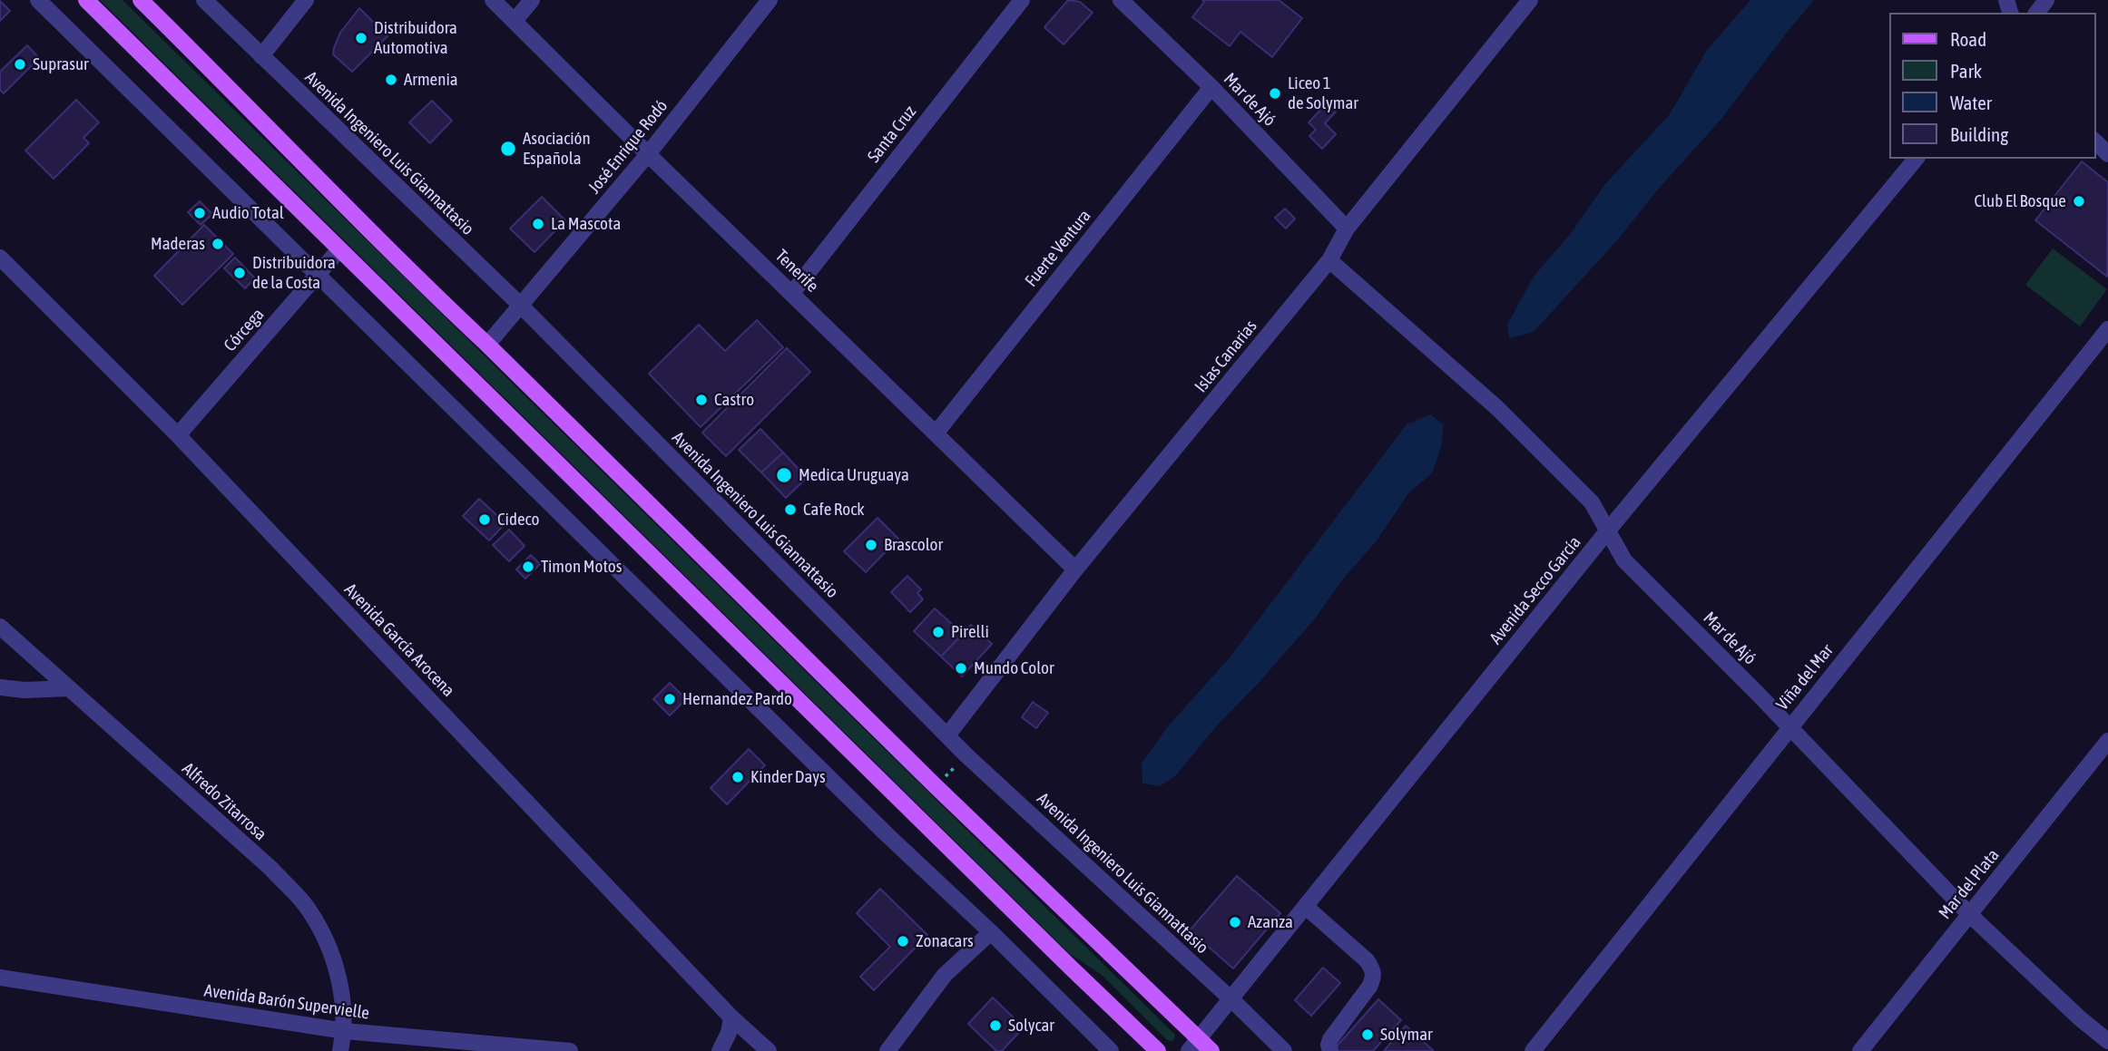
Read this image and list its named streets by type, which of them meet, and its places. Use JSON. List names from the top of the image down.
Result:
{
  "streets": {
    "street": [
      "Mar de Ajó",
      "Santa Cruz",
      "José Enrique Rodó",
      "Avenida Ingeniero Luis Giannattasio",
      "Fuerte Ventura",
      "Tenerife",
      "Córcega",
      "Islas Canarias",
      "Avenida Secco García",
      "Avenida García Arocena",
      "Viña del Mar",
      "Alfredo Zitarrosa",
      "Mar del Plata",
      "Avenida Barón Supervielle"
    ]
  },
  "crossings": [
    ["Mar de Ajó", "Fuerte Ventura"],
    ["Mar de Ajó", "Islas Canarias"],
    ["Mar de Ajó", "Avenida Secco García"],
    ["Mar de Ajó", "Viña del Mar"],
    ["Mar de Ajó", "Mar del Plata"],
    ["Santa Cruz", "Tenerife"],
    ["José Enrique Rodó", "Avenida Ingeniero Luis Giannattasio"],
    ["José Enrique Rodó", "Tenerife"],
    ["Avenida Ingeniero Luis Giannattasio", "Islas Canarias"],
    ["Avenida Ingeniero Luis Giannattasio", "Avenida Secco García"],
    ["Fuerte Ventura", "Tenerife"],
    ["Tenerife", "Islas Canarias"],
    ["Córcega", "Avenida García Arocena"],
    ["Alfredo Zitarrosa", "Avenida Barón Supervielle"]
  ],
  "places": [
    "Distribuidora Automotiva",
    "Suprasur",
    "Armenia",
    "Liceo 1 de Solymar",
    "Asociación Española",
    "Club El Bosque",
    "Audio Total",
    "La Mascota",
    "Maderas",
    "Distribuidora de la Costa",
    "Castro",
    "Medica Uruguaya",
    "Cafe Rock",
    "Cideco",
    "Brascolor",
    "Timon Motos",
    "Pirelli",
    "Mundo Color",
    "Hernandez Pardo",
    "Kinder Days",
    "Azanza",
    "Zonacars",
    "Solycar",
    "Solymar"
  ],
  "legend": [
    "Road",
    "Park",
    "Water",
    "Building"
  ]
}
